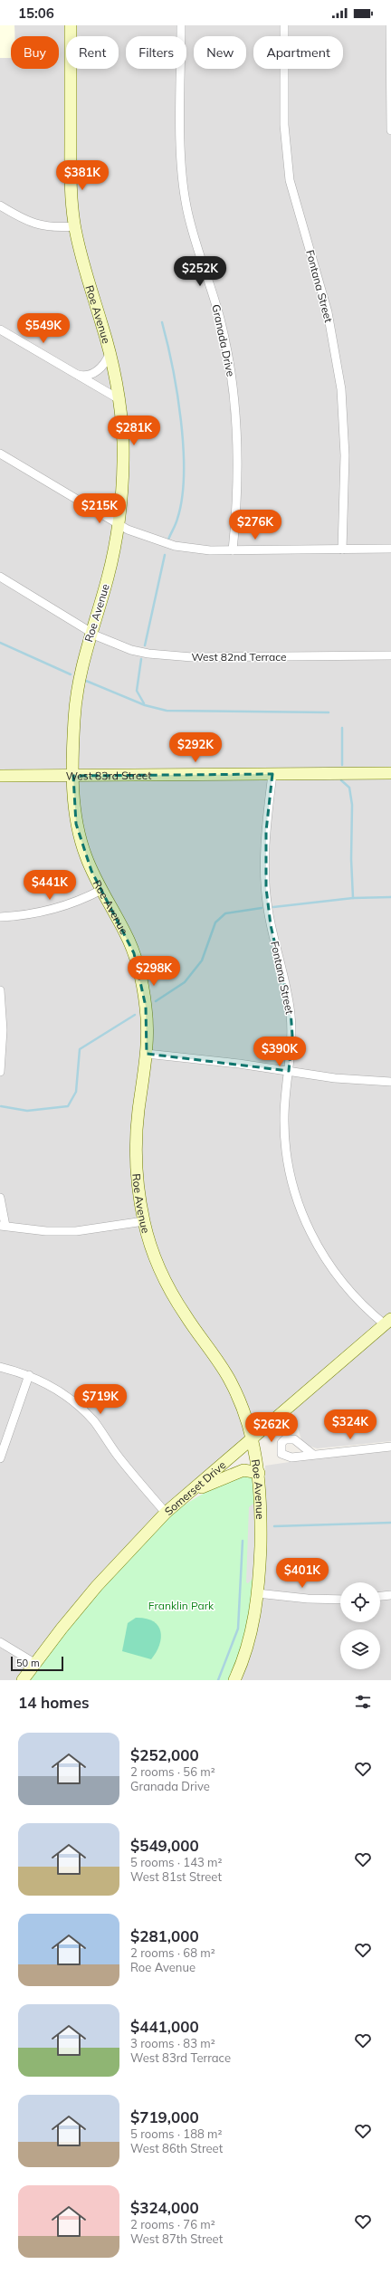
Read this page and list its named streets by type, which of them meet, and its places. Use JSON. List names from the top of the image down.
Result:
{
  "streets": {
    "main road": ["Roe Avenue", "West 83rd Street", "Somerset Drive"],
    "street": ["Fontana Street", "Granada Drive", "West 82nd Terrace"]
  },
  "crossings": [
    ["Fontana Street", "West 83rd Street"],
    ["Fontana Street", "Somerset Drive"],
    ["Roe Avenue", "West 82nd Terrace"],
    ["Roe Avenue", "West 83rd Street"],
    ["Roe Avenue", "Somerset Drive"]
  ],
  "parks": ["Franklin Park"],
  "scale_bar": "50 m",
  "page": {
    "status": "15:06",
    "chip": [
      "Buy",
      "Rent",
      "Filters",
      "New",
      "Apartment"
    ],
    "price": [
      "$381K",
      "$252K",
      "$549K",
      "$281K",
      "$215K",
      "$276K",
      "$292K",
      "$441K",
      "$298K",
      "$390K",
      "$719K",
      "$324K",
      "$262K",
      "$401K"
    ],
    "scale": "50 m",
    "heading": "14 homes",
    "list": [
      {
        "name": "$252,000",
        "note": "2 rooms · 56 m² · Granada Drive"
      },
      {
        "name": "$549,000",
        "note": "5 rooms · 143 m² · West 81st Street"
      },
      {
        "name": "$281,000",
        "note": "2 rooms · 68 m² · Roe Avenue"
      },
      {
        "name": "$441,000",
        "note": "3 rooms · 83 m² · West 83rd Terrace"
      },
      {
        "name": "$719,000",
        "note": "5 rooms · 188 m² · West 86th Street"
      },
      {
        "name": "$324,000",
        "note": "2 rooms · 76 m² · West 87th Street"
      }
    ]
  }
}
